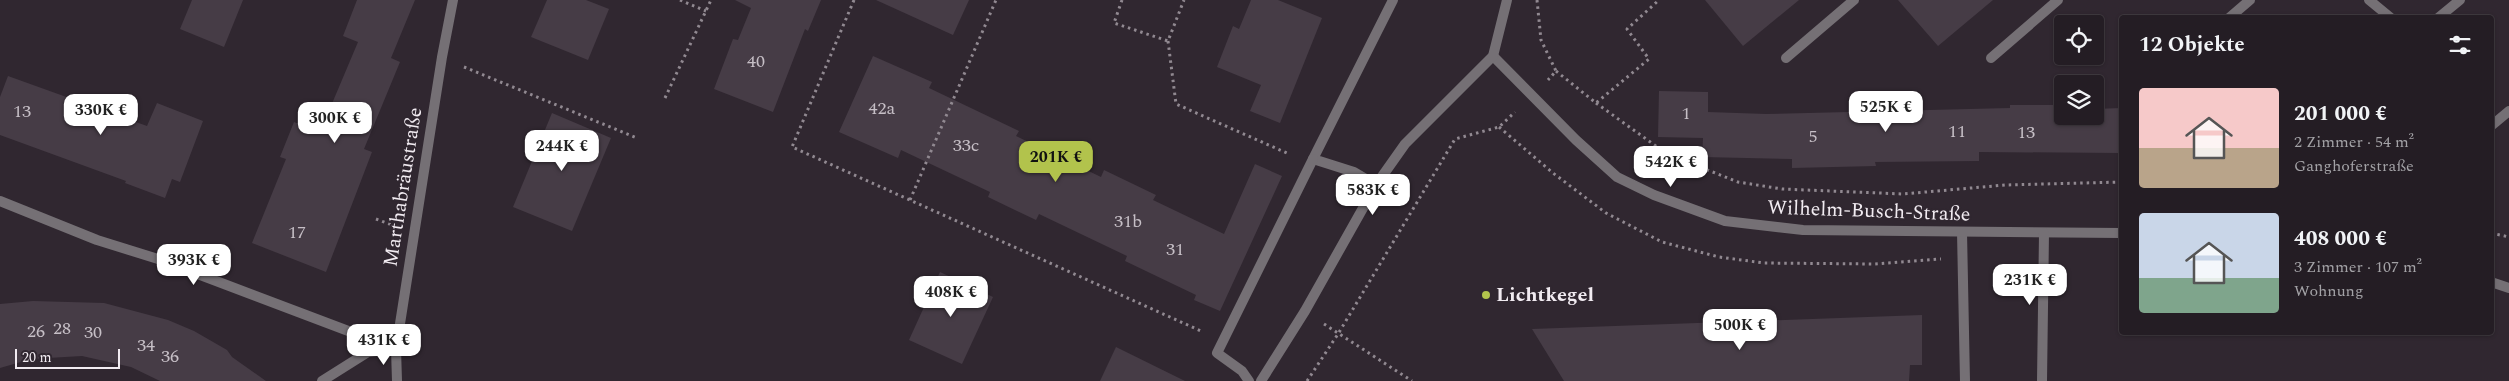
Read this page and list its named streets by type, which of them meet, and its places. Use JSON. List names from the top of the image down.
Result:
{
  "streets": {
    "street": ["Marthabräustraße", "Wilhelm-Busch-Straße"]
  },
  "places": ["Lichtkegel"],
  "house_numbers": [
    "40",
    "42a",
    "13",
    "1",
    "11",
    "13",
    "5",
    "33c",
    "31b",
    "17",
    "31",
    "28",
    "26",
    "30",
    "34",
    "36"
  ],
  "scale_bar": "20 m",
  "page": {
    "heading": "12 Objekte",
    "list": [
      {
        "name": "201 000 €",
        "note": "2 Zimmer · 54 m² · Ganghoferstraße"
      },
      {
        "name": "408 000 €",
        "note": "3 Zimmer · 107 m² · Wohnung"
      }
    ],
    "price": [
      "525K €",
      "330K €",
      "300K €",
      "244K €",
      "201K €",
      "542K €",
      "583K €",
      "393K €",
      "231K €",
      "408K €",
      "500K €",
      "431K €"
    ],
    "scale": "20 m"
  }
}
